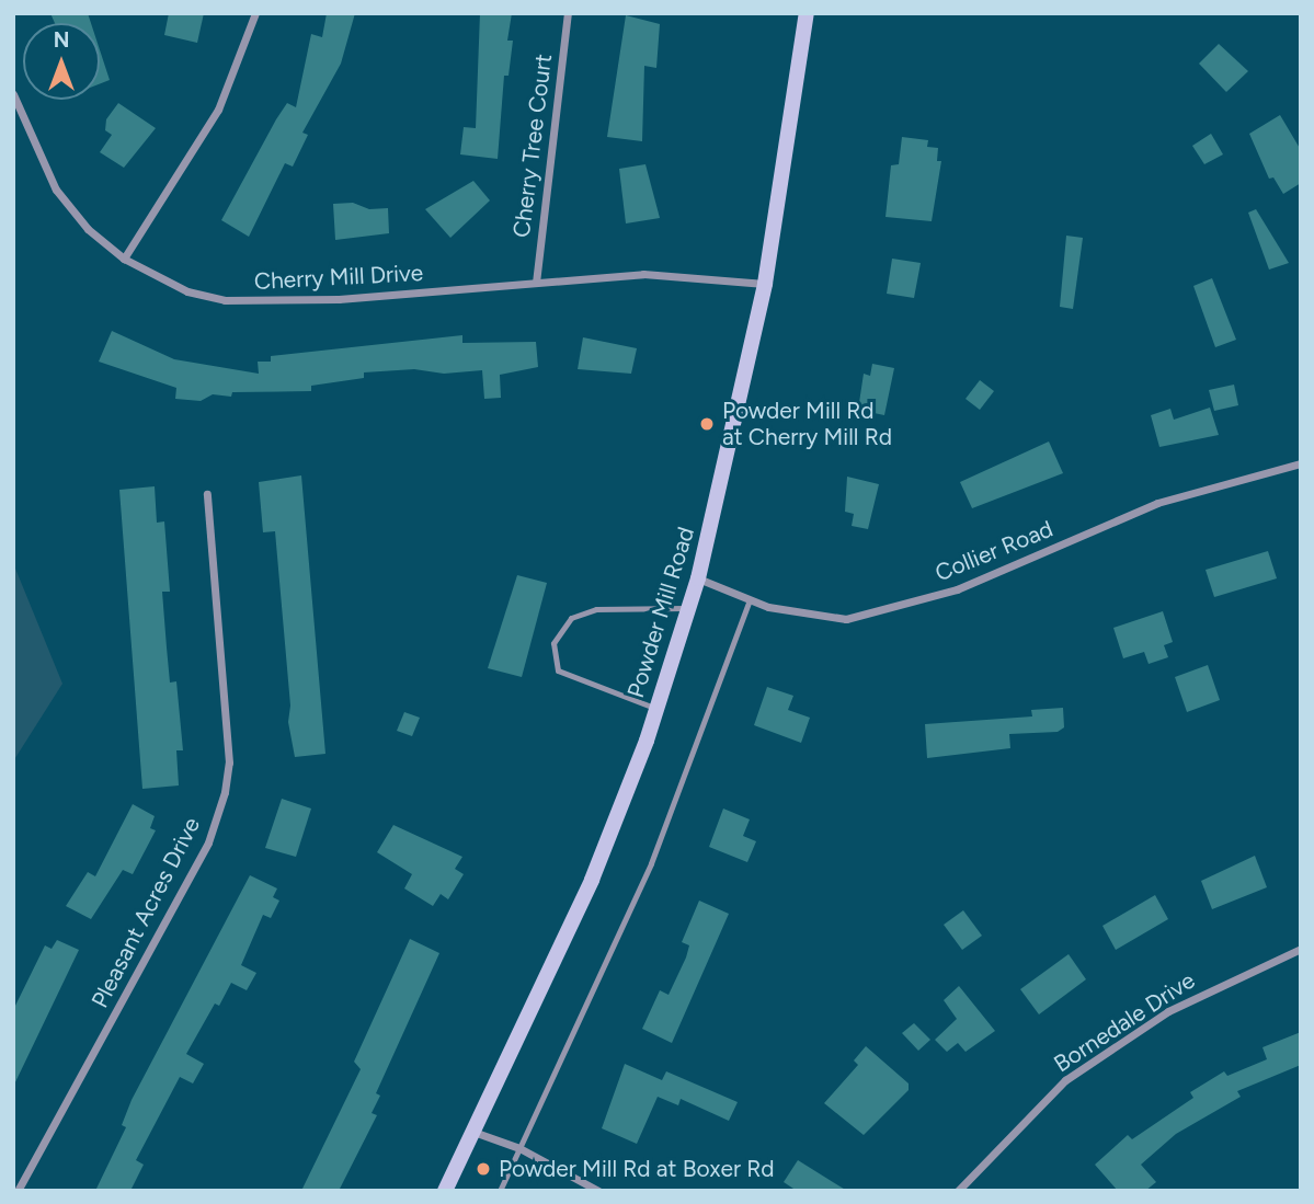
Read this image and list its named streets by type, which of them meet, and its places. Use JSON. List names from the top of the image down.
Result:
{
  "streets": {
    "main road": ["Powder Mill Road"],
    "street": [
      "Cherry Tree Court",
      "Cherry Mill Drive",
      "Collier Road",
      "Pleasant Acres Drive",
      "Bornedale Drive"
    ]
  },
  "crossings": [
    ["Cherry Tree Court", "Cherry Mill Drive"],
    ["Cherry Mill Drive", "Powder Mill Road"],
    ["Collier Road", "Powder Mill Road"]
  ],
  "places": ["Powder Mill Rd at Cherry Mill Rd", "Powder Mill Rd at Boxer Rd"],
  "north": "top"
}
